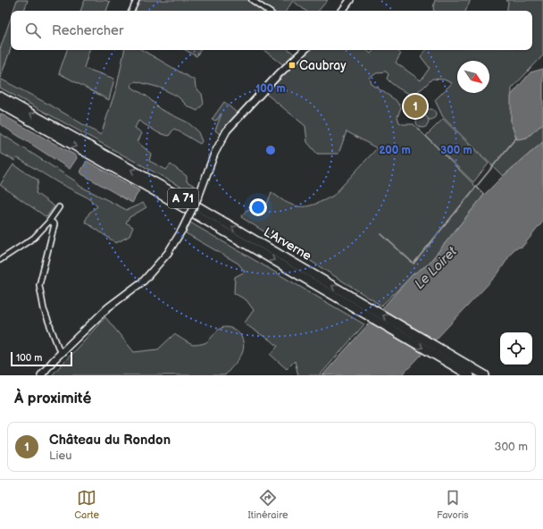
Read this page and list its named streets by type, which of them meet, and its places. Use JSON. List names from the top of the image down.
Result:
{
  "streets": {
    "highway": ["A 71", "L'Arverne"]
  },
  "water": ["Le Loiret"],
  "places": {
    "transit": ["Caubray"]
  },
  "scale_bar": "100 m",
  "north": "bottom right",
  "page": {
    "search": "Rechercher",
    "pins": "1",
    "scale": "100 m",
    "heading": "À proximité",
    "list": [
      {
        "mark": "1",
        "name": "Château du Rondon",
        "note": "Lieu",
        "value": "300 m"
      }
    ],
    "nav": ["Carte", "Itinéraire", "Favoris"]
  },
  "rings": ["100 m", "200 m", "300 m"]
}
